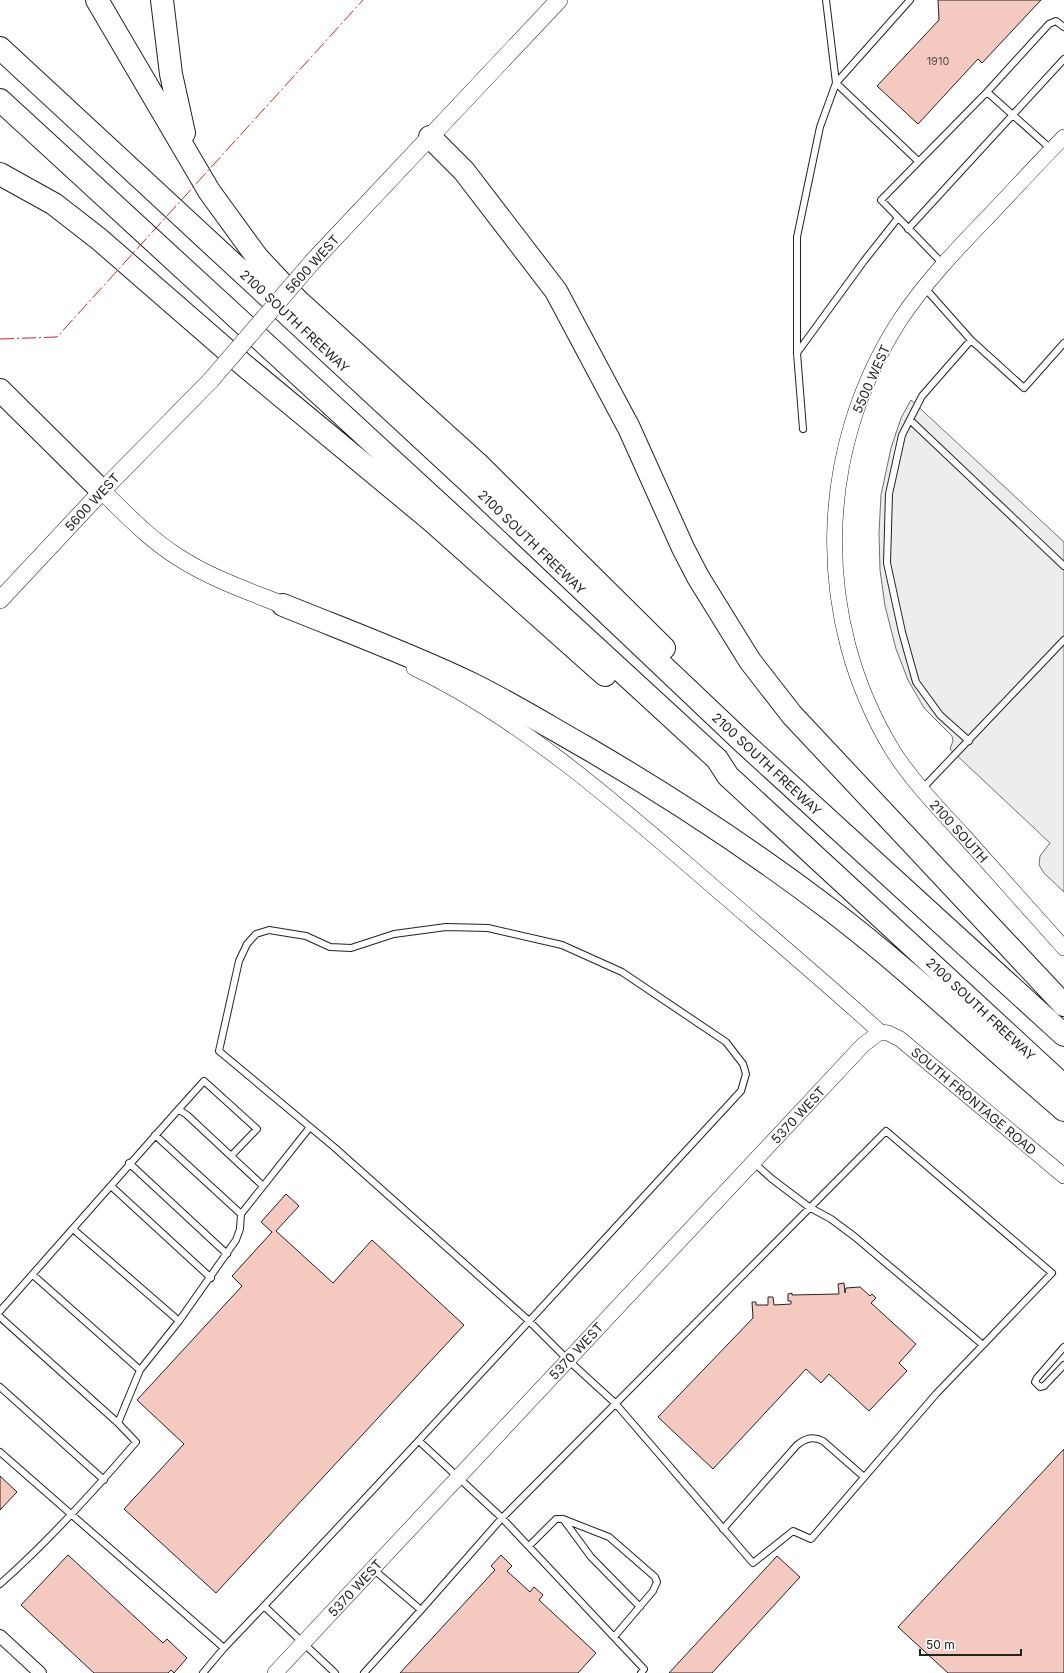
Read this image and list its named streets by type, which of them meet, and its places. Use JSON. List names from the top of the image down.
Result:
{
  "streets": {
    "highway": ["2100 SOUTH FREEWAY"],
    "main road": ["5600 WEST"],
    "street": [
      "5500 WEST",
      "2100 SOUTH",
      "SOUTH FRONTAGE ROAD",
      "5370 WEST"
    ]
  },
  "crossings": [
    ["5500 WEST", "2100 SOUTH"],
    ["SOUTH FRONTAGE ROAD", "5370 WEST"]
  ],
  "house_numbers": ["1910"],
  "scale_bar": "50 m"
}
